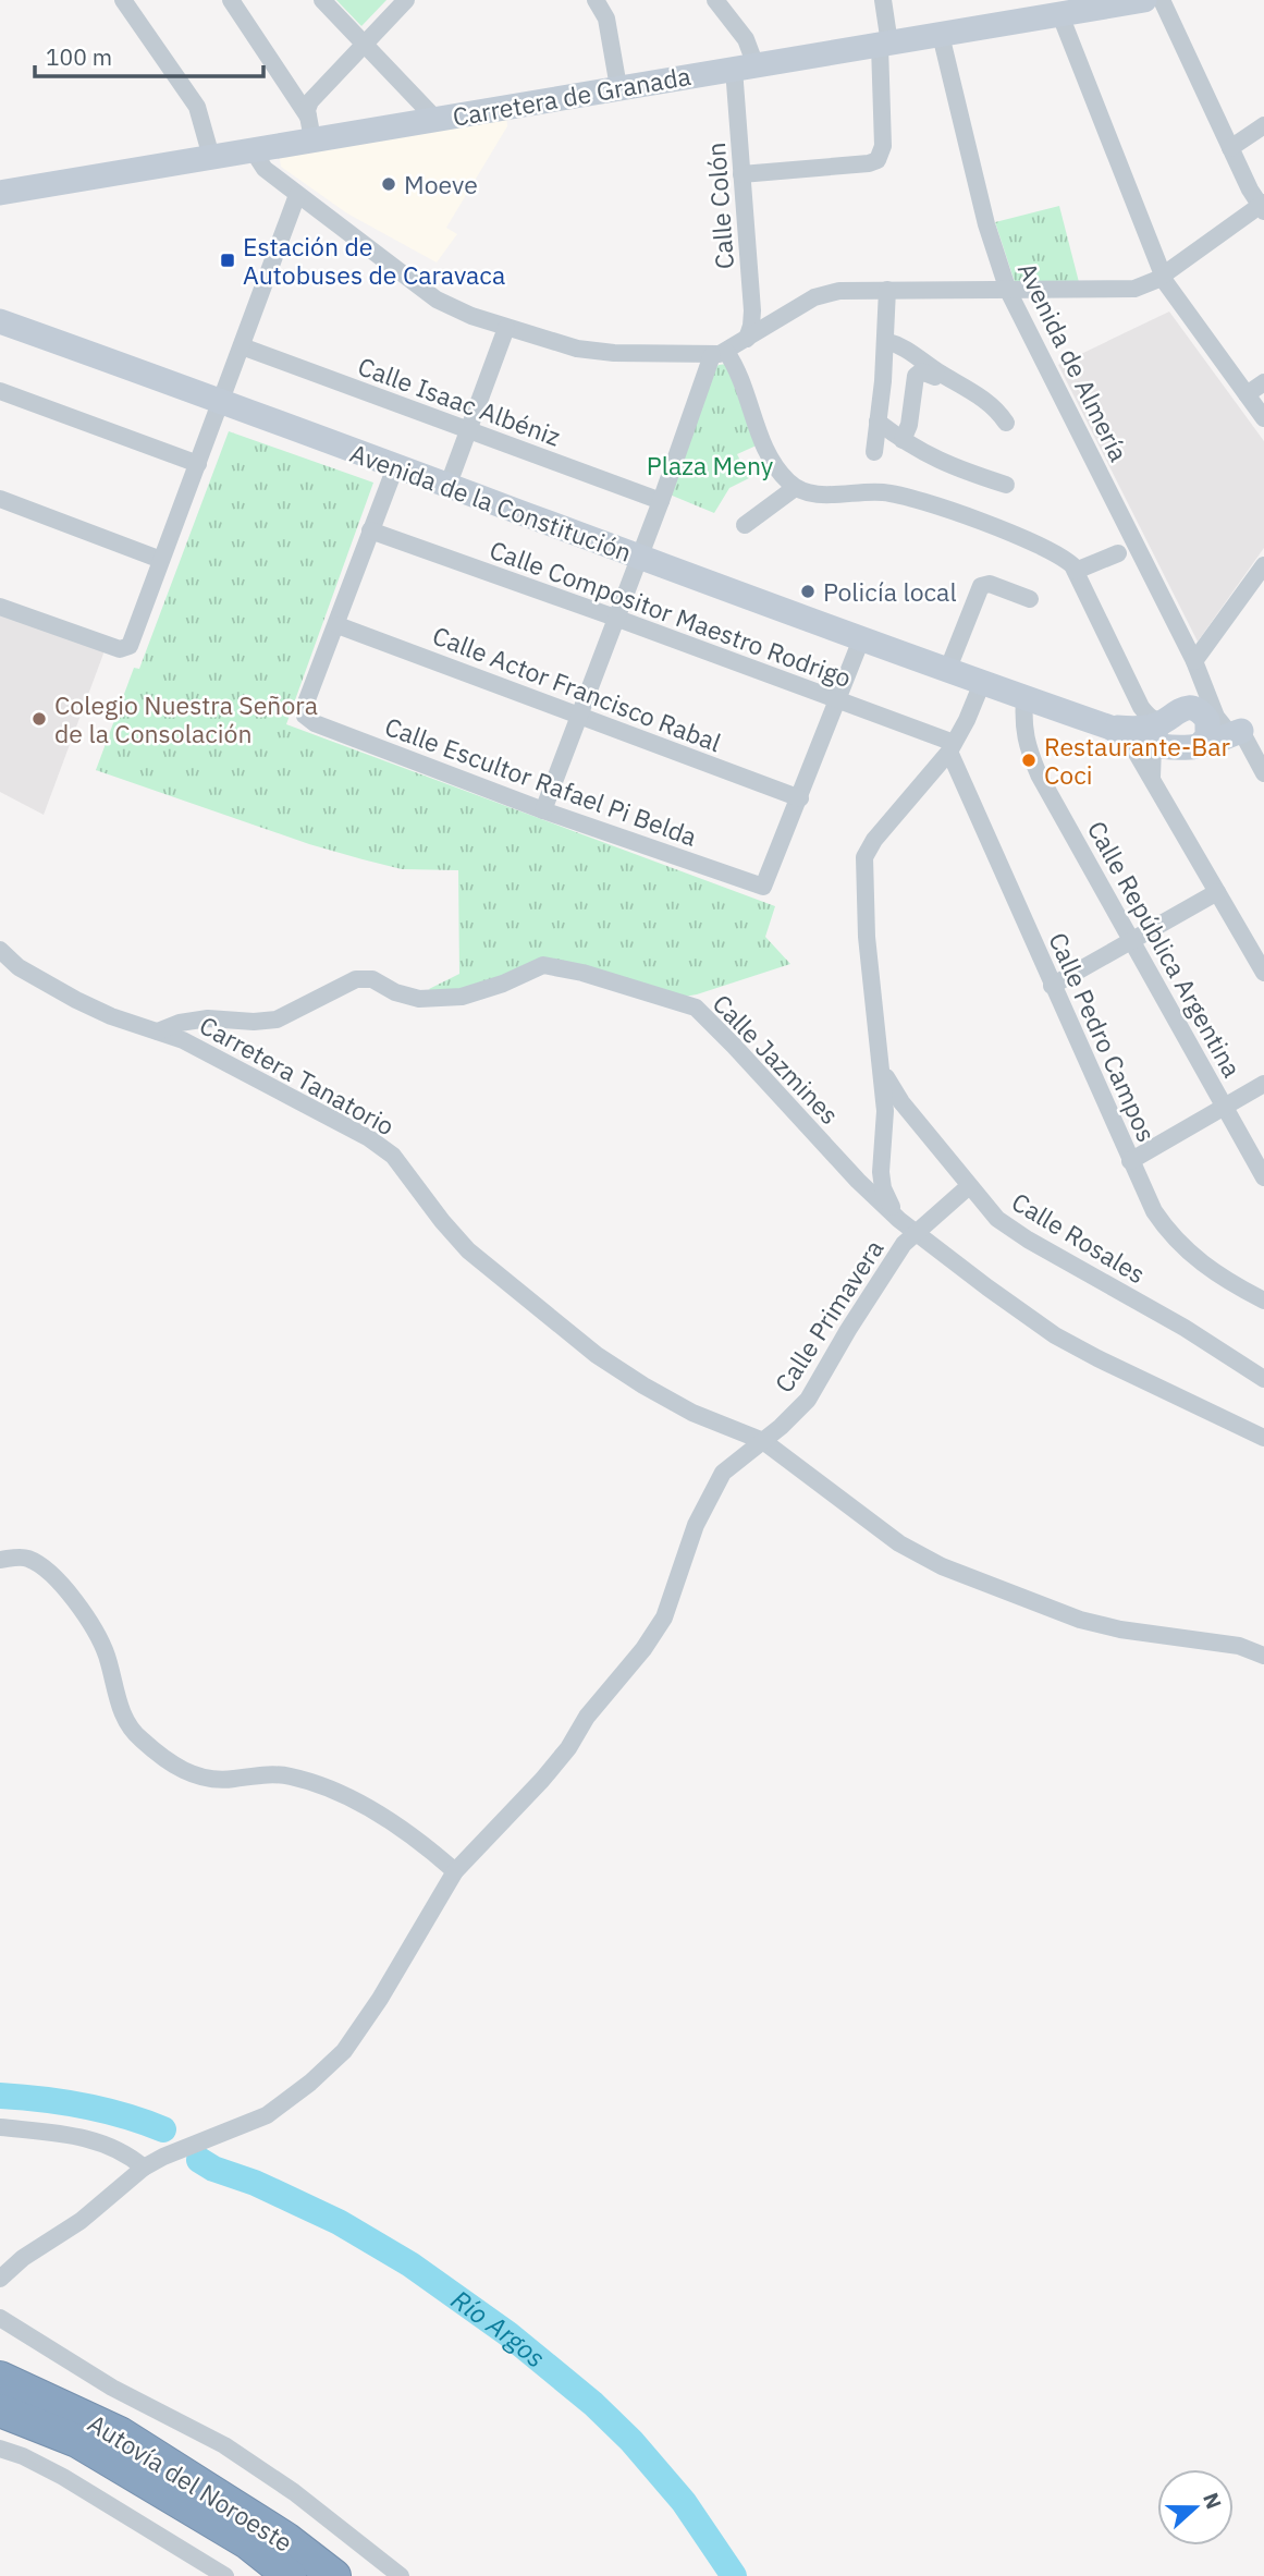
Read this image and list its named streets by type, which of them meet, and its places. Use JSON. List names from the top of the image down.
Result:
{
  "streets": {
    "highway": ["Autovía del Noroeste"],
    "street": [
      "Carretera de Granada",
      "Calle Colón",
      "Avenida de Almería",
      "Calle Isaac Albéniz",
      "Avenida de la Constitución",
      "Calle Compositor Maestro Rodrigo",
      "Calle Actor Francisco Rabal",
      "Calle Escultor Rafael Pi Belda",
      "Calle República Argentina",
      "Calle Pedro Campos",
      "Calle Jazmines",
      "Carretera Tanatorio",
      "Calle Rosales",
      "Calle Primavera"
    ]
  },
  "crossings": [
    ["Carretera de Granada", "Calle Colón"],
    ["Carretera de Granada", "Avenida de Almería"],
    ["Avenida de la Constitución", "Calle República Argentina"],
    ["Calle Compositor Maestro Rodrigo", "Calle Pedro Campos"],
    ["Calle Actor Francisco Rabal", "Calle Escultor Rafael Pi Belda"],
    ["Calle Jazmines", "Carretera Tanatorio"],
    ["Calle Jazmines", "Calle Primavera"],
    ["Carretera Tanatorio", "Calle Primavera"],
    ["Calle Rosales", "Calle Primavera"]
  ],
  "water": ["Río Argos"],
  "parks": ["Plaza Meny"],
  "places": {
    "other": [
      "Moeve",
      "Policía local",
      "Colegio Nuestra Señora de la Consolación",
      "Restaurante-Bar Coci"
    ],
    "transit": ["Estación de Autobuses de Caravaca"]
  },
  "scale_bar": "100 m",
  "north": "right"
}
